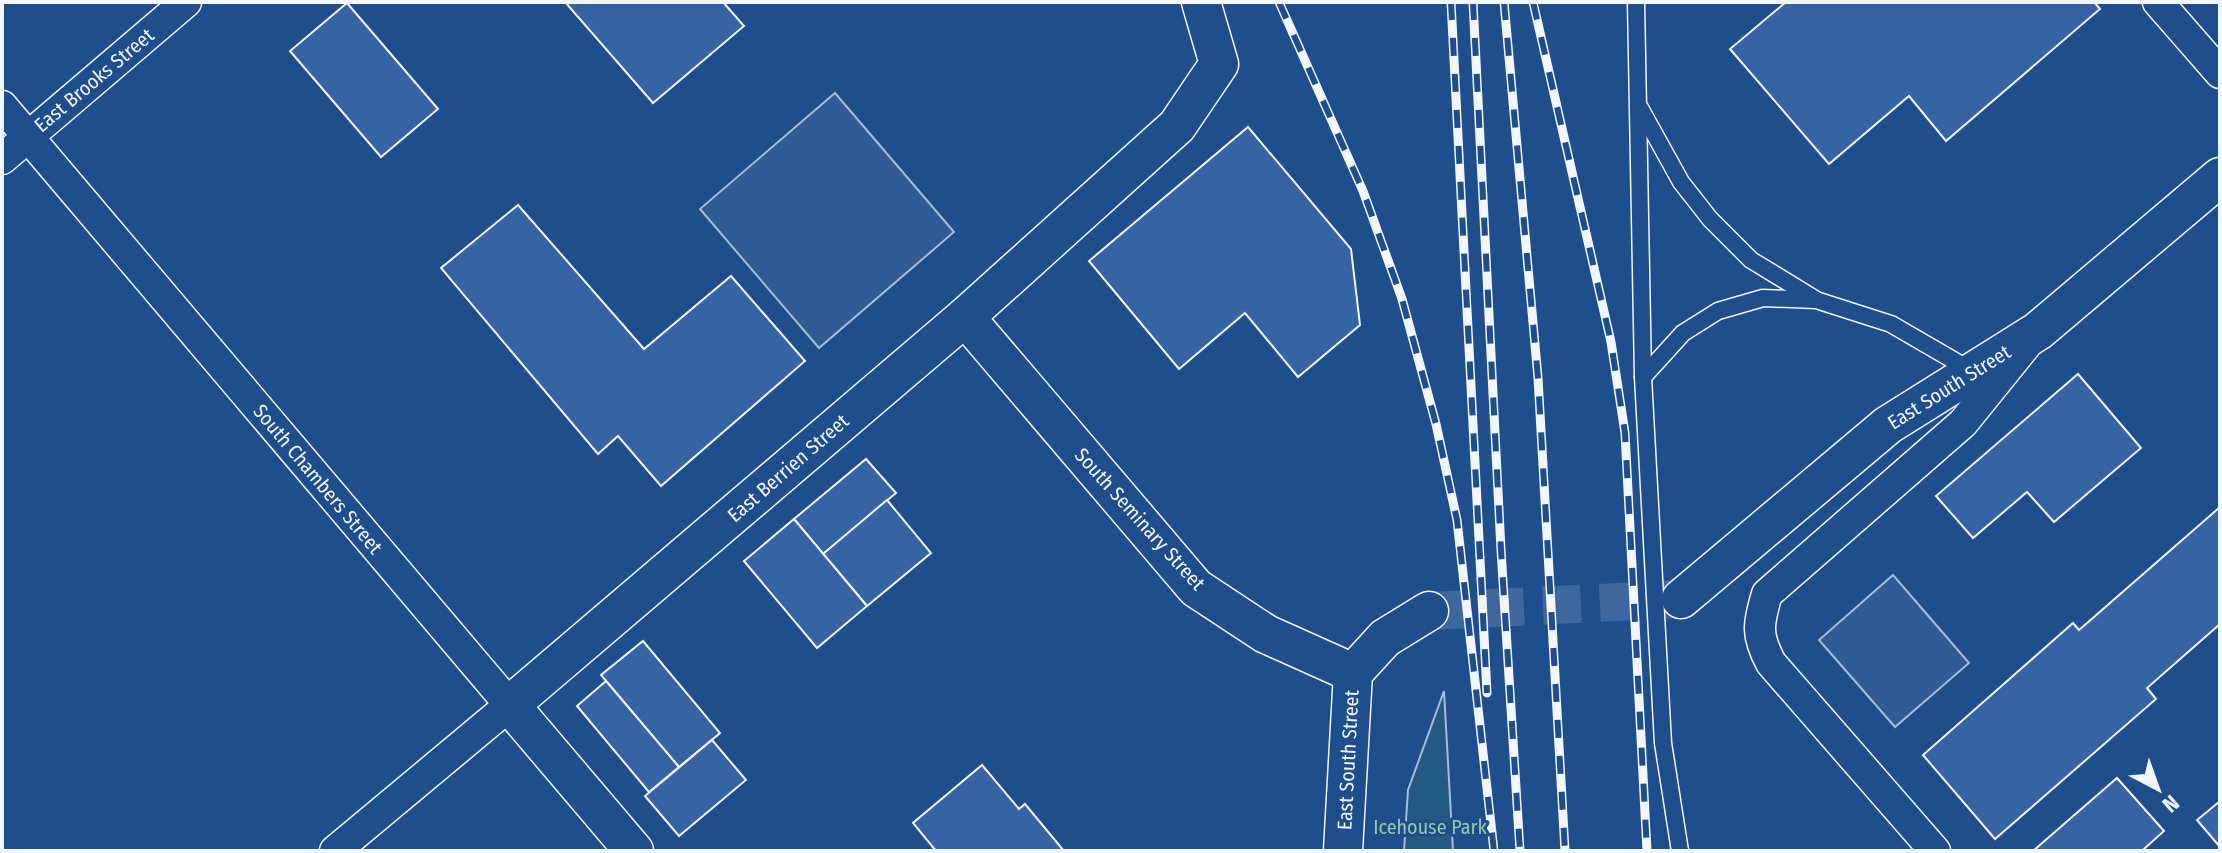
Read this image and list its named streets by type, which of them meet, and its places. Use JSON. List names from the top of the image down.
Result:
{
  "streets": {
    "street": [
      "East Brooks Street",
      "East South Street",
      "East Berrien Street",
      "South Chambers Street",
      "South Seminary Street"
    ]
  },
  "crossings": [
    ["East Brooks Street", "South Chambers Street"],
    ["East South Street", "South Seminary Street"],
    ["East Berrien Street", "South Chambers Street"],
    ["East Berrien Street", "South Seminary Street"]
  ],
  "parks": ["Icehouse Park"],
  "north": "bottom right"
}
